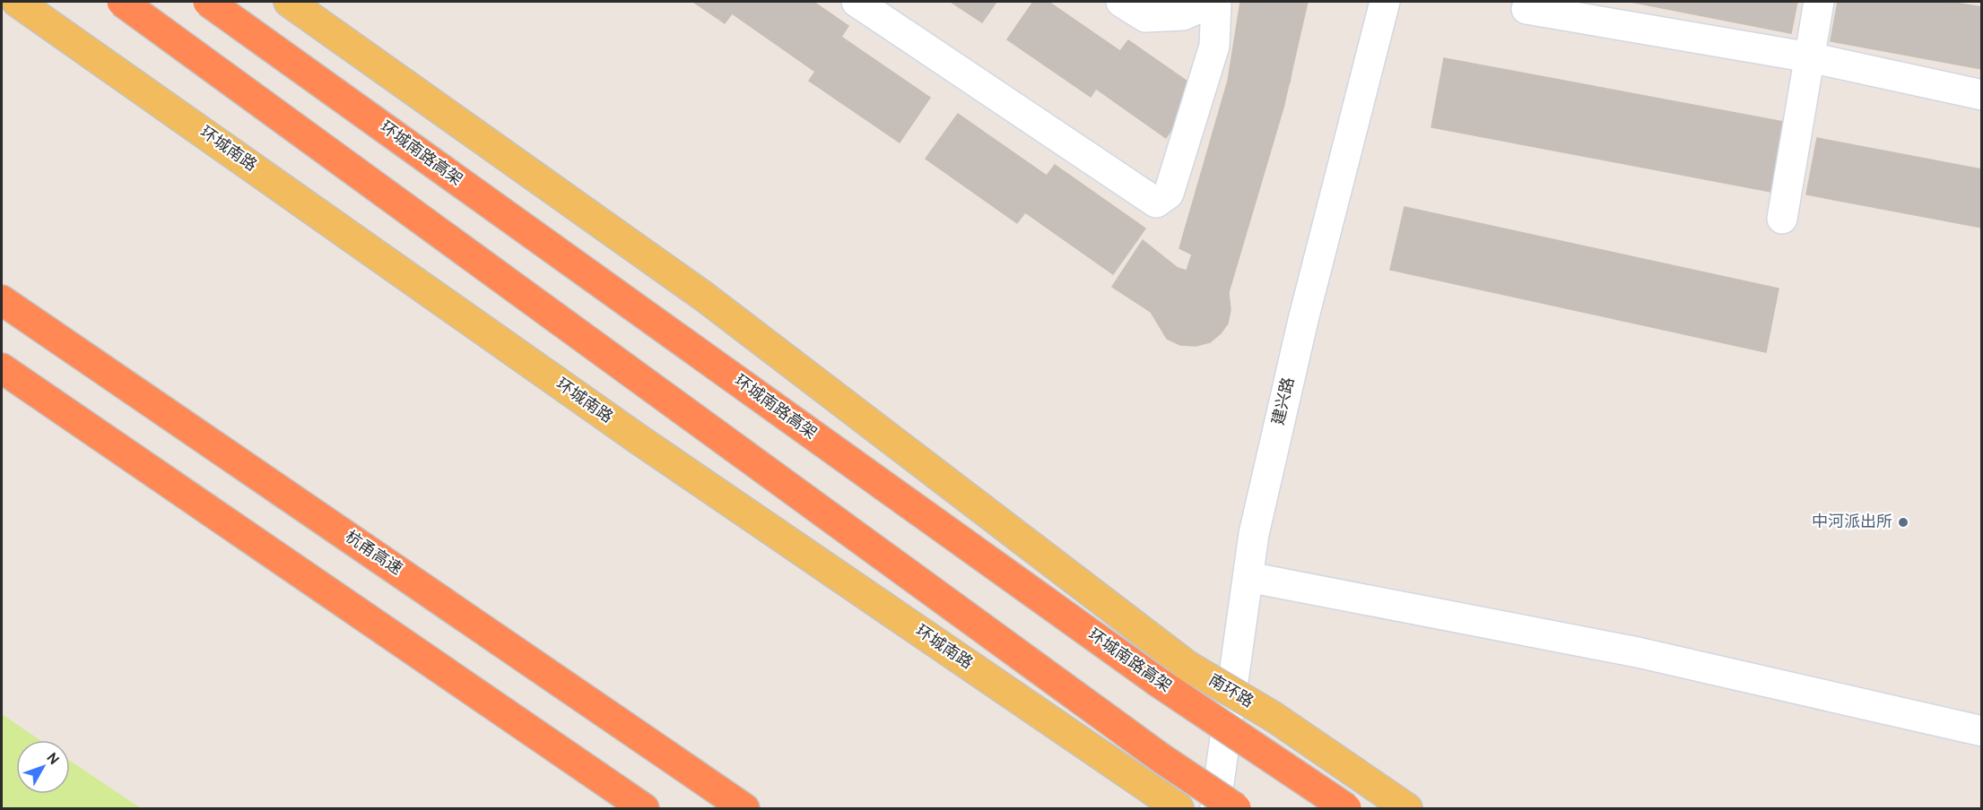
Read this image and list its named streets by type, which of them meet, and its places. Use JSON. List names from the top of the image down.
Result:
{
  "streets": {
    "highway": ["环城南路高架", "杭甬高速"],
    "main road": ["环城南路", "南环路"],
    "street": ["建兴路"]
  },
  "places": ["中河派出所"],
  "north": "top right"
}
